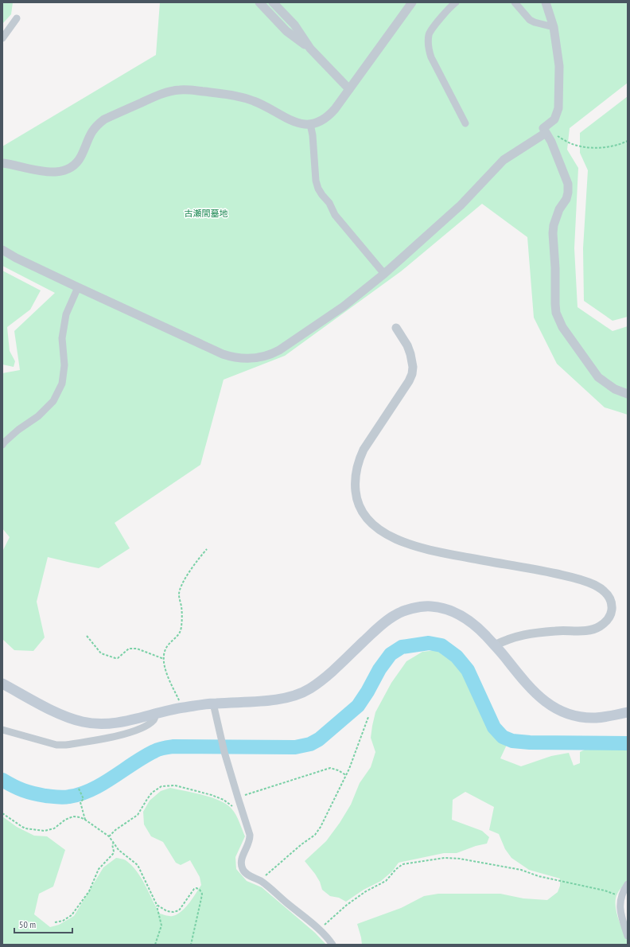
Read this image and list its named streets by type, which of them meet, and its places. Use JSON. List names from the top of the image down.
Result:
{
  "parks": ["古瀬間墓地"],
  "scale_bar": "50 m"
}
